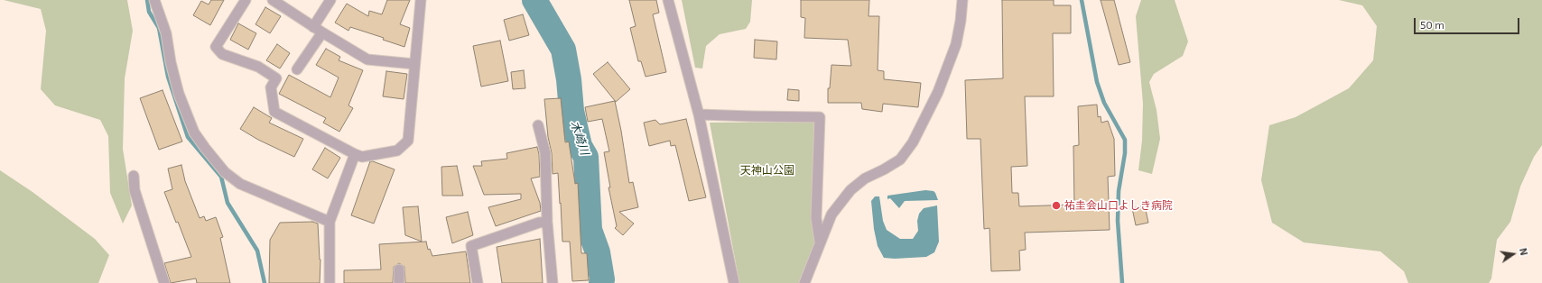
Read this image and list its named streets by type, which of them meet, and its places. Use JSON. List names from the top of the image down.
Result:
{
  "water": ["木崎川"],
  "parks": ["天神山公園"],
  "places": ["祐圭会山口よしき病院"],
  "scale_bar": "50 m",
  "north": "right"
}
